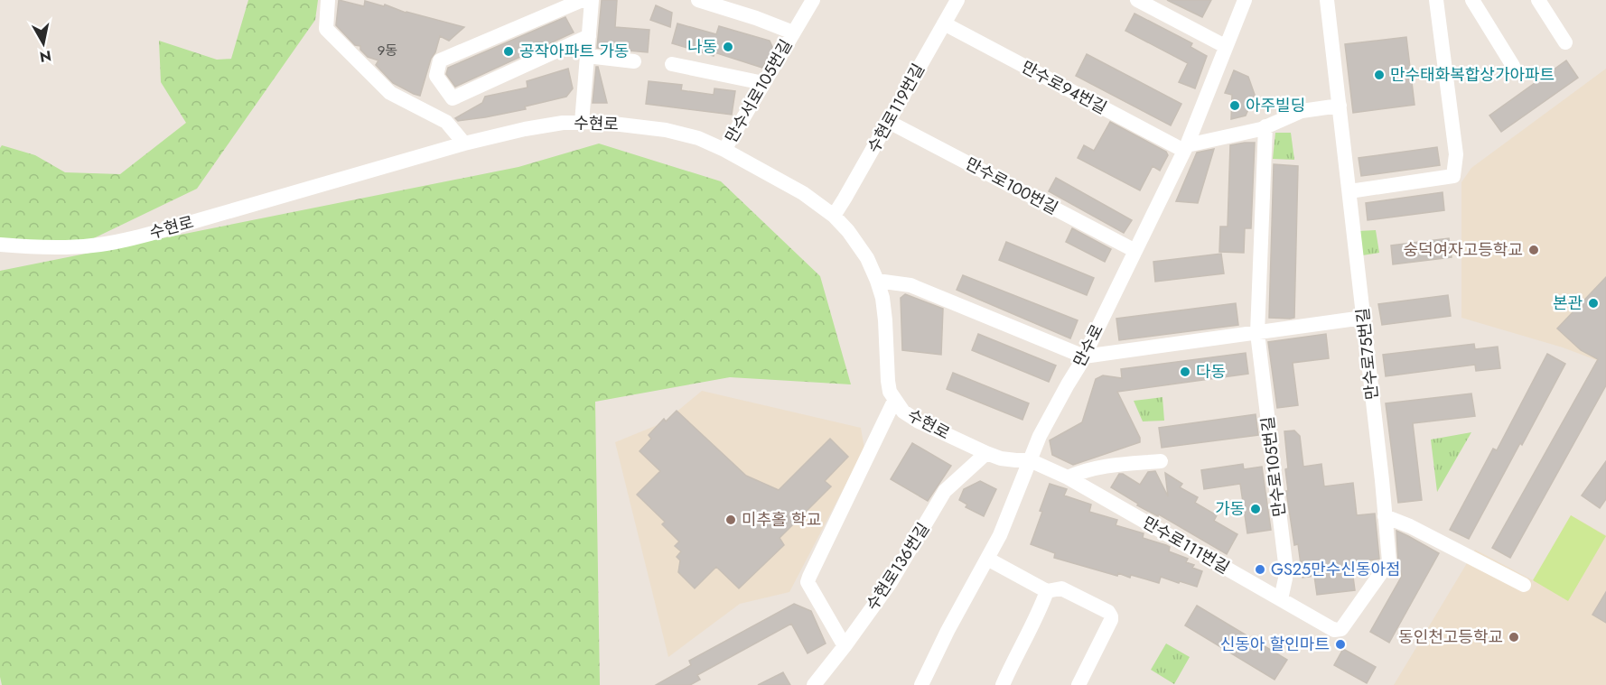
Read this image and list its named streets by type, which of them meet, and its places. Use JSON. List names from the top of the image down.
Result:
{
  "streets": {
    "street": [
      "만수로94번길",
      "만수서로105번길",
      "수현로119번길",
      "수현로",
      "만수로100번길",
      "만수로",
      "만수로75번길",
      "만수로105번길",
      "만수로111번길",
      "수현로136번길"
    ]
  },
  "crossings": [
    ["만수로94번길", "수현로119번길"],
    ["만수로94번길", "만수로"],
    ["만수서로105번길", "수현로"],
    ["수현로119번길", "수현로"],
    ["수현로119번길", "만수로100번길"],
    ["수현로", "만수로"],
    ["수현로", "만수로111번길"],
    ["수현로", "수현로136번길"],
    ["만수로100번길", "만수로"],
    ["만수로", "만수로111번길"],
    ["만수로75번길", "만수로111번길"],
    ["만수로105번길", "만수로111번길"]
  ],
  "places": [
    "나동",
    "공작아파트 가동",
    "만수태화복합상가아파트",
    "아주빌딩",
    "숭덕여자고등학교",
    "본관",
    "다동",
    "가동",
    "미추홀 학교",
    "GS25만수신동아점",
    "동인천고등학교",
    "신동아 할인마트"
  ],
  "house_numbers": ["9동"],
  "north": "bottom"
}
